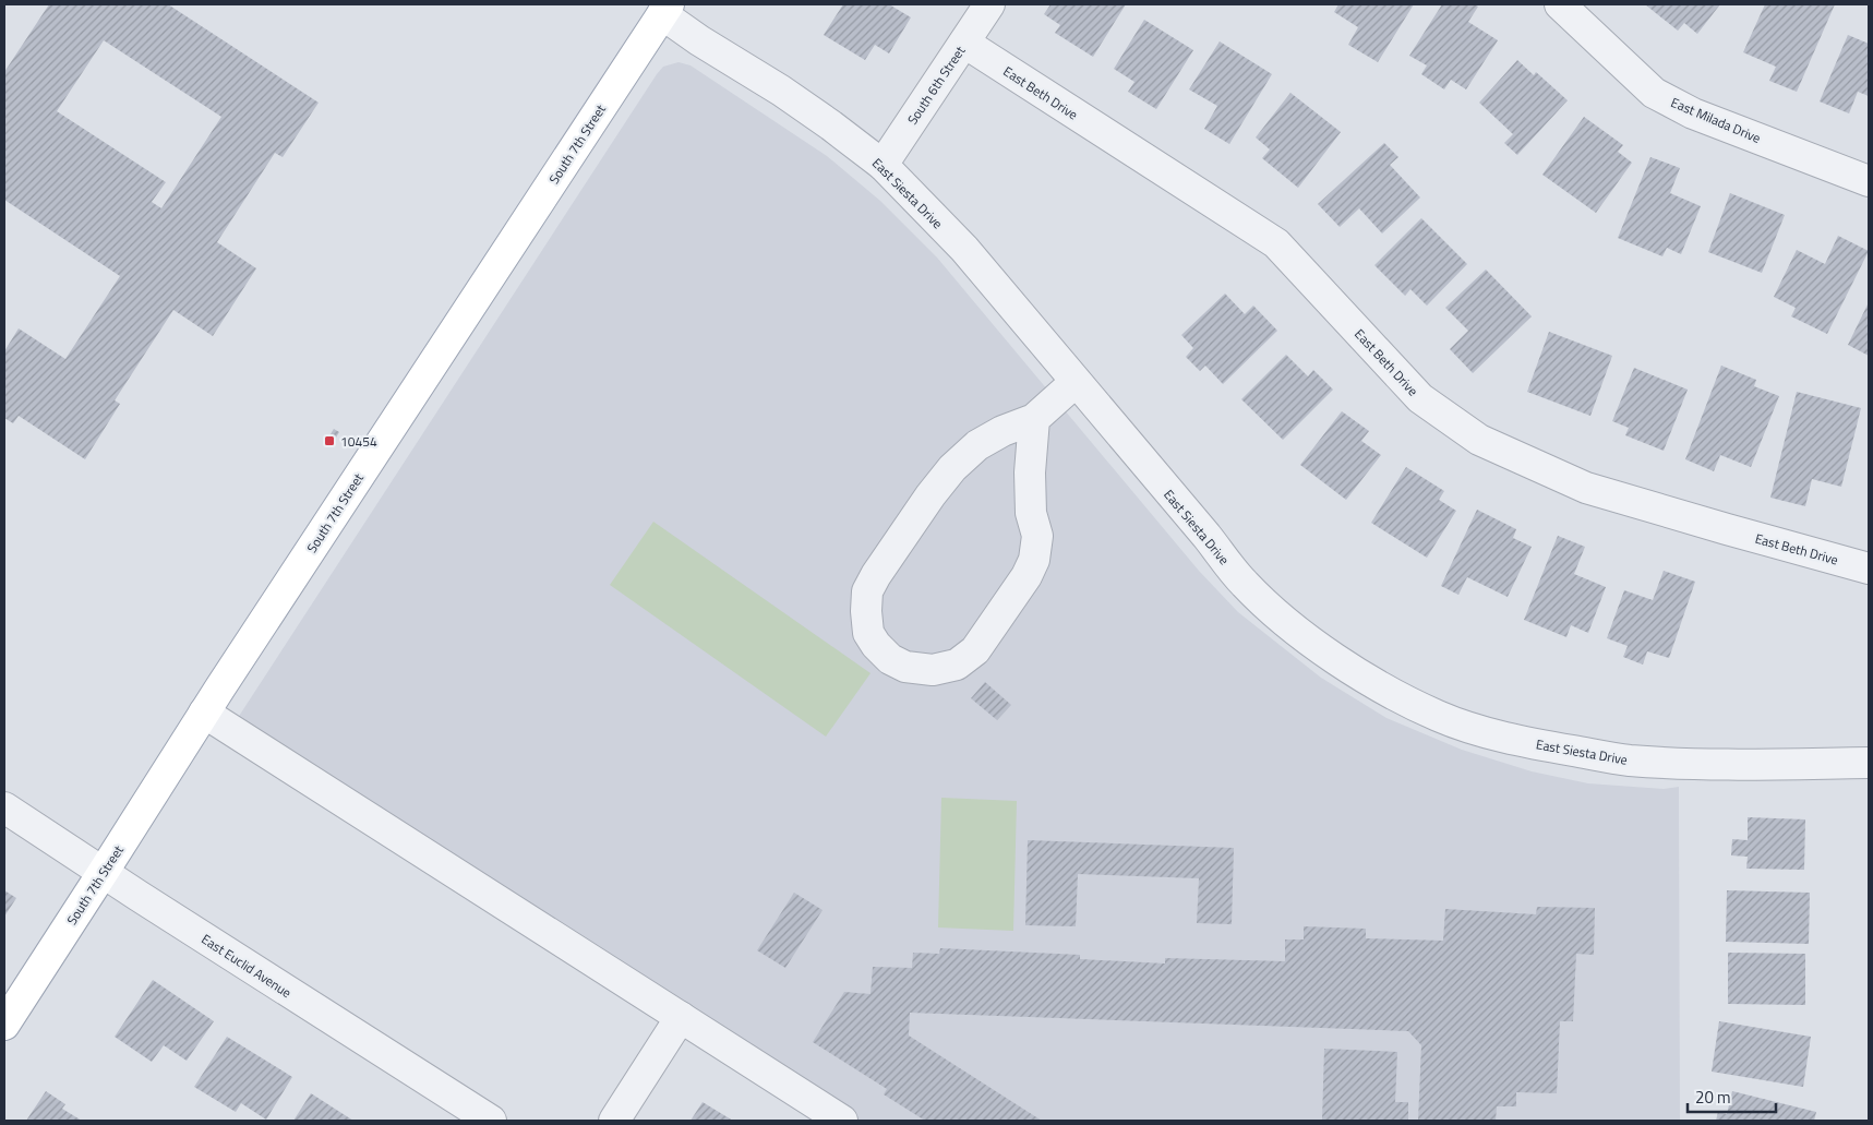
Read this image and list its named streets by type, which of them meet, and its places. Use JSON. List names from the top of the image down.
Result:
{
  "streets": {
    "main road": ["South 7th Street"],
    "street": [
      "South 6th Street",
      "East Beth Drive",
      "East Milada Drive",
      "East Siesta Drive",
      "East Euclid Avenue"
    ]
  },
  "crossings": [
    ["South 6th Street", "East Beth Drive"],
    ["South 6th Street", "East Siesta Drive"],
    ["South 7th Street", "East Siesta Drive"],
    ["South 7th Street", "East Euclid Avenue"]
  ],
  "places": {
    "transit": ["10454"]
  },
  "scale_bar": "20 m"
}
